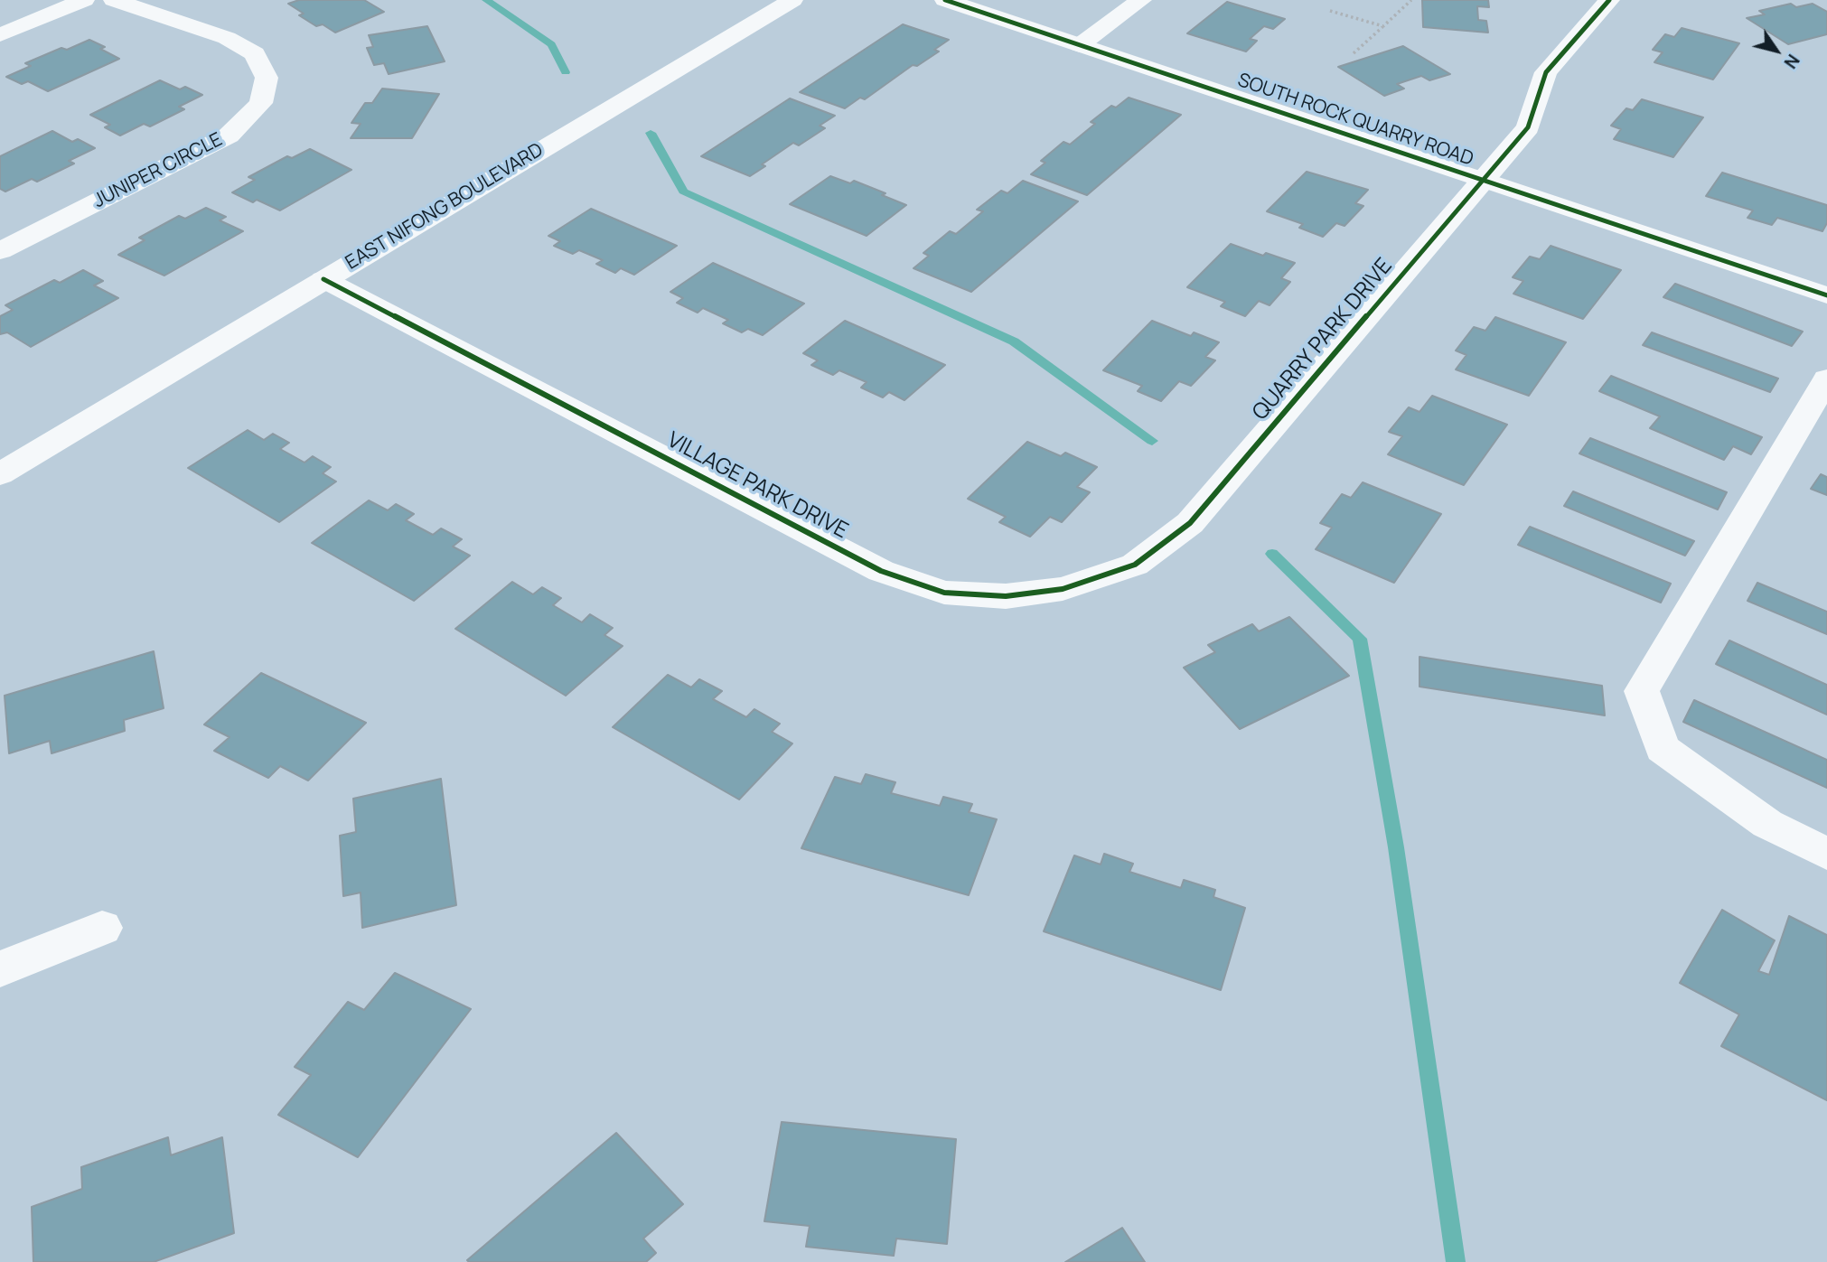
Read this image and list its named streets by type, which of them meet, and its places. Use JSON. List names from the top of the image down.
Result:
{
  "streets": {
    "street": [
      "SOUTH ROCK QUARRY ROAD",
      "JUNIPER CIRCLE",
      "EAST NIFONG BOULEVARD",
      "QUARRY PARK DRIVE",
      "VILLAGE PARK DRIVE"
    ]
  },
  "crossings": [
    ["SOUTH ROCK QUARRY ROAD", "QUARRY PARK DRIVE"],
    ["EAST NIFONG BOULEVARD", "VILLAGE PARK DRIVE"],
    ["QUARRY PARK DRIVE", "VILLAGE PARK DRIVE"]
  ],
  "north": "bottom right"
}
